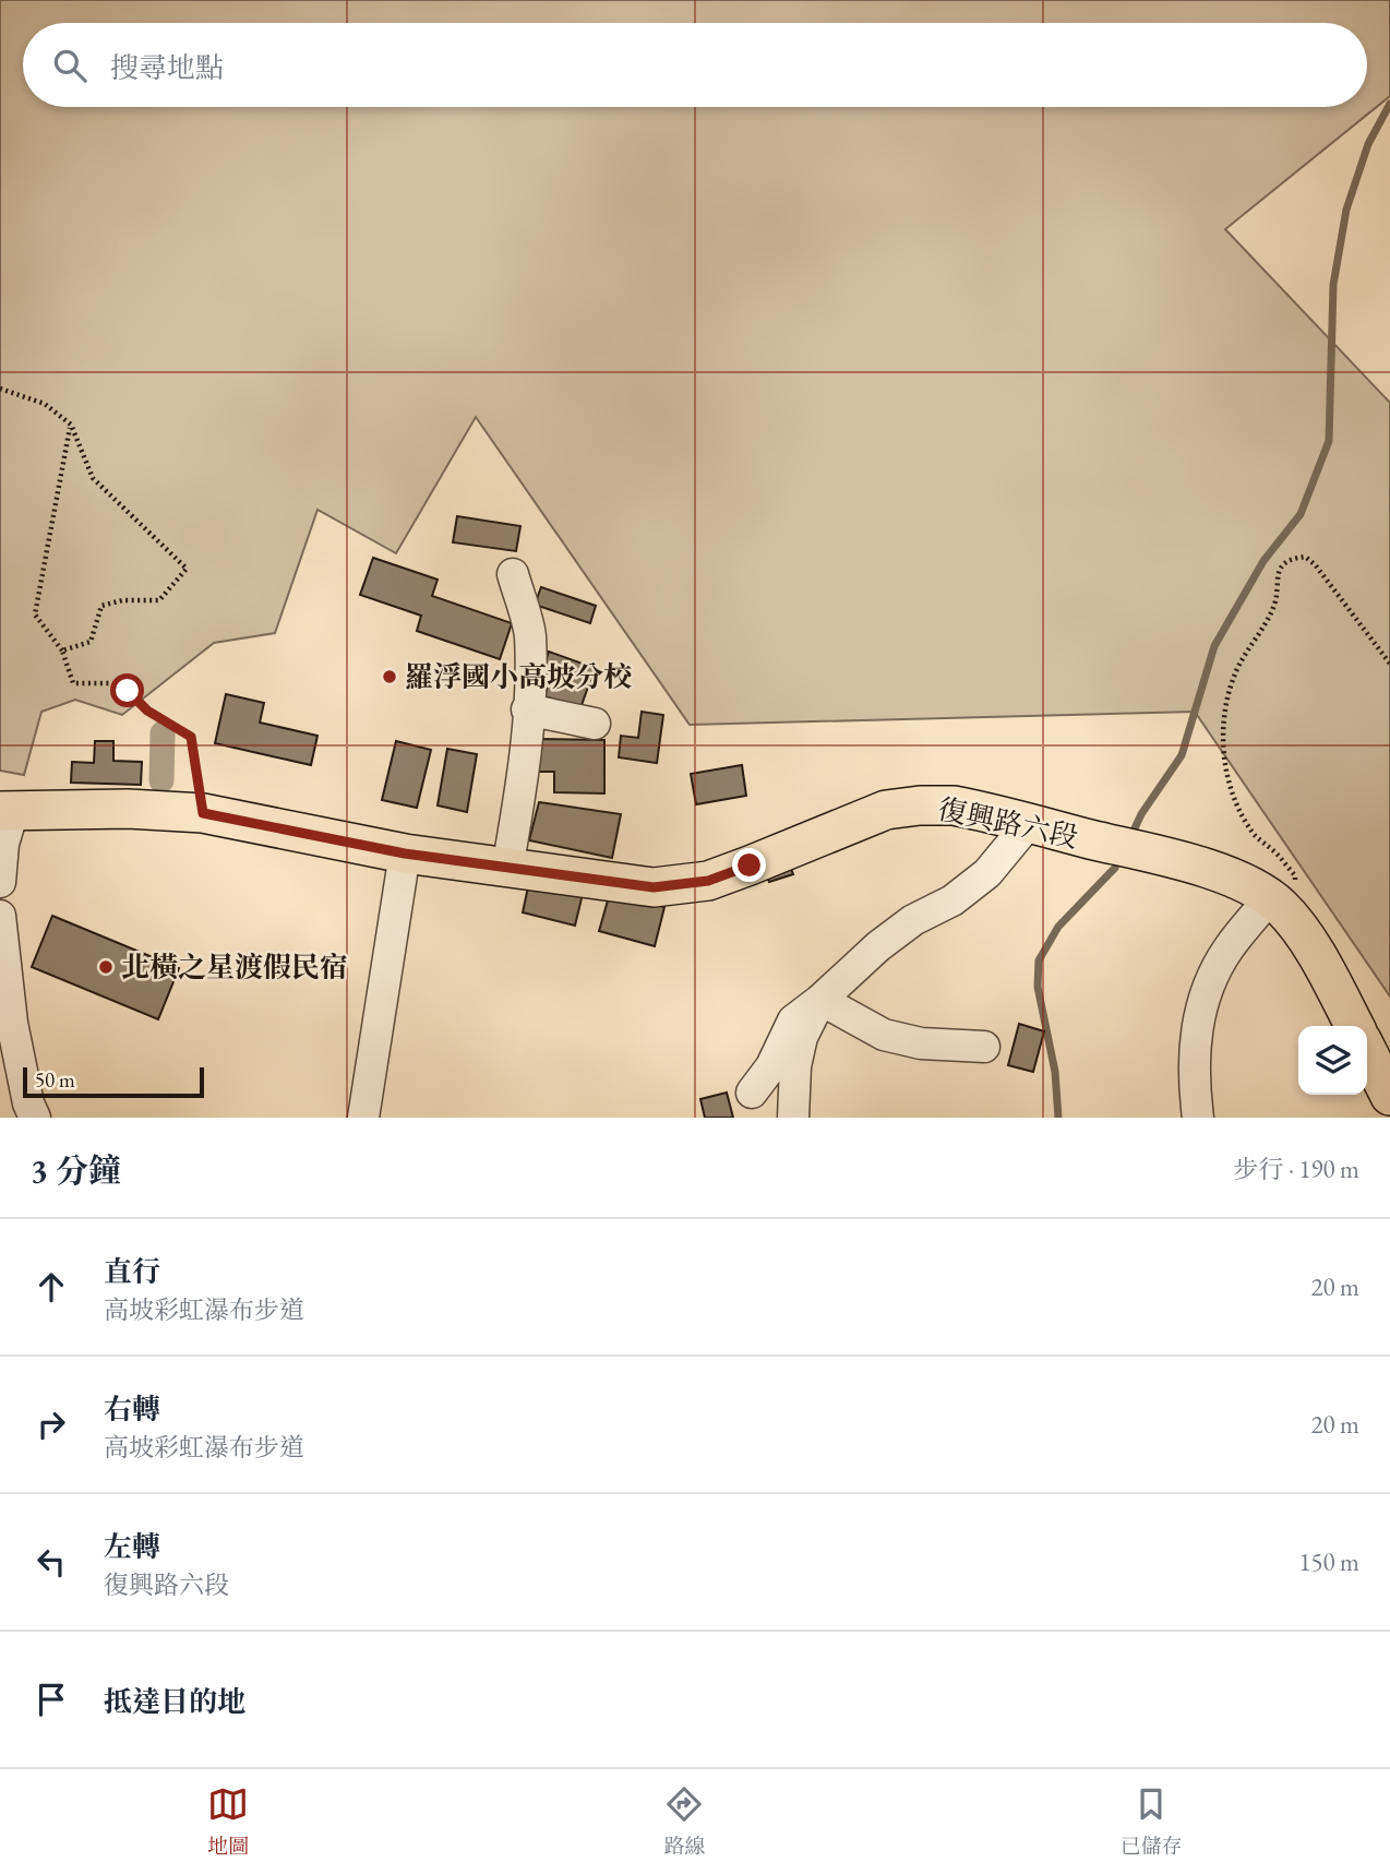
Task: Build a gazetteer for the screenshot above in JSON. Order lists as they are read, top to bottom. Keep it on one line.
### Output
{"streets":{"main road":["復興路六段"]},"places":["羅浮國小高坡分校","北橫之星渡假民宿"],"scale_bar":"50 m","page":{"search":"搜尋地點","scale":"50 m","heading":["3 分鐘","步行 · 190 m"],"list":[["直行","高坡彩虹瀑布步道","20 m"],["右轉","高坡彩虹瀑布步道","20 m"],["左轉","復興路六段","150 m"],"抵達目的地"],"nav":["地圖","路線","已儲存"]}}
